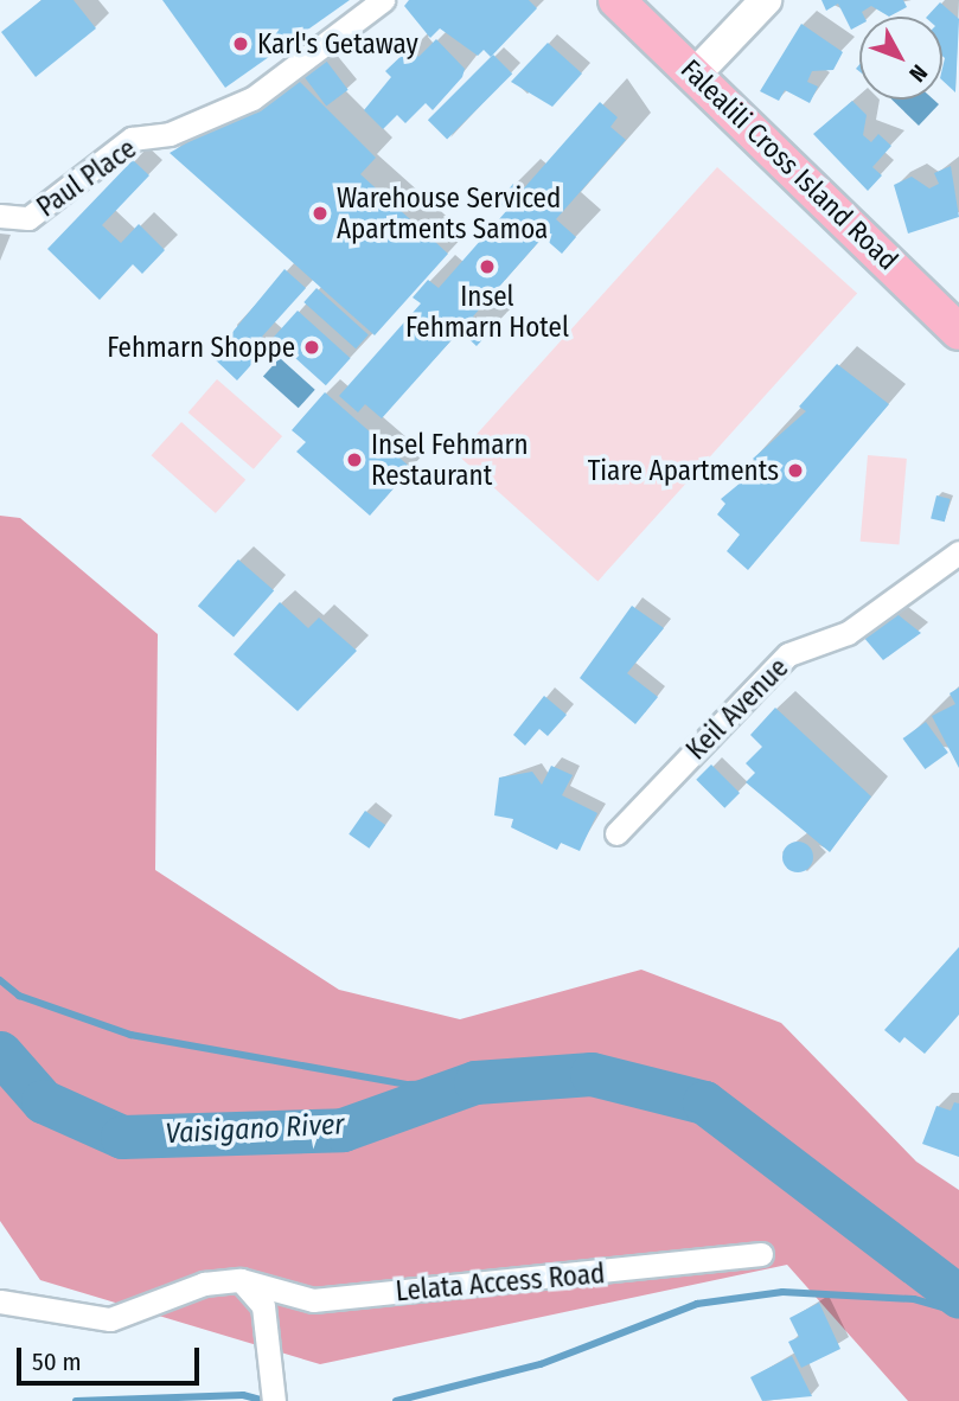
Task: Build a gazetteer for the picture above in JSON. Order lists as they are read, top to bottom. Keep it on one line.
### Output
{"streets":{"main road":["Falealili Cross Island Road"],"street":["Paul Place","Keil Avenue","Lelata Access Road"]},"water":["Vaisigano River"],"places":["Karl's Getaway","Warehouse Serviced Apartments Samoa","Insel Fehmarn Hotel","Fehmarn Shoppe","Insel Fehmarn Restaurant","Tiare Apartments"],"scale_bar":"50 m","north":"bottom right"}
